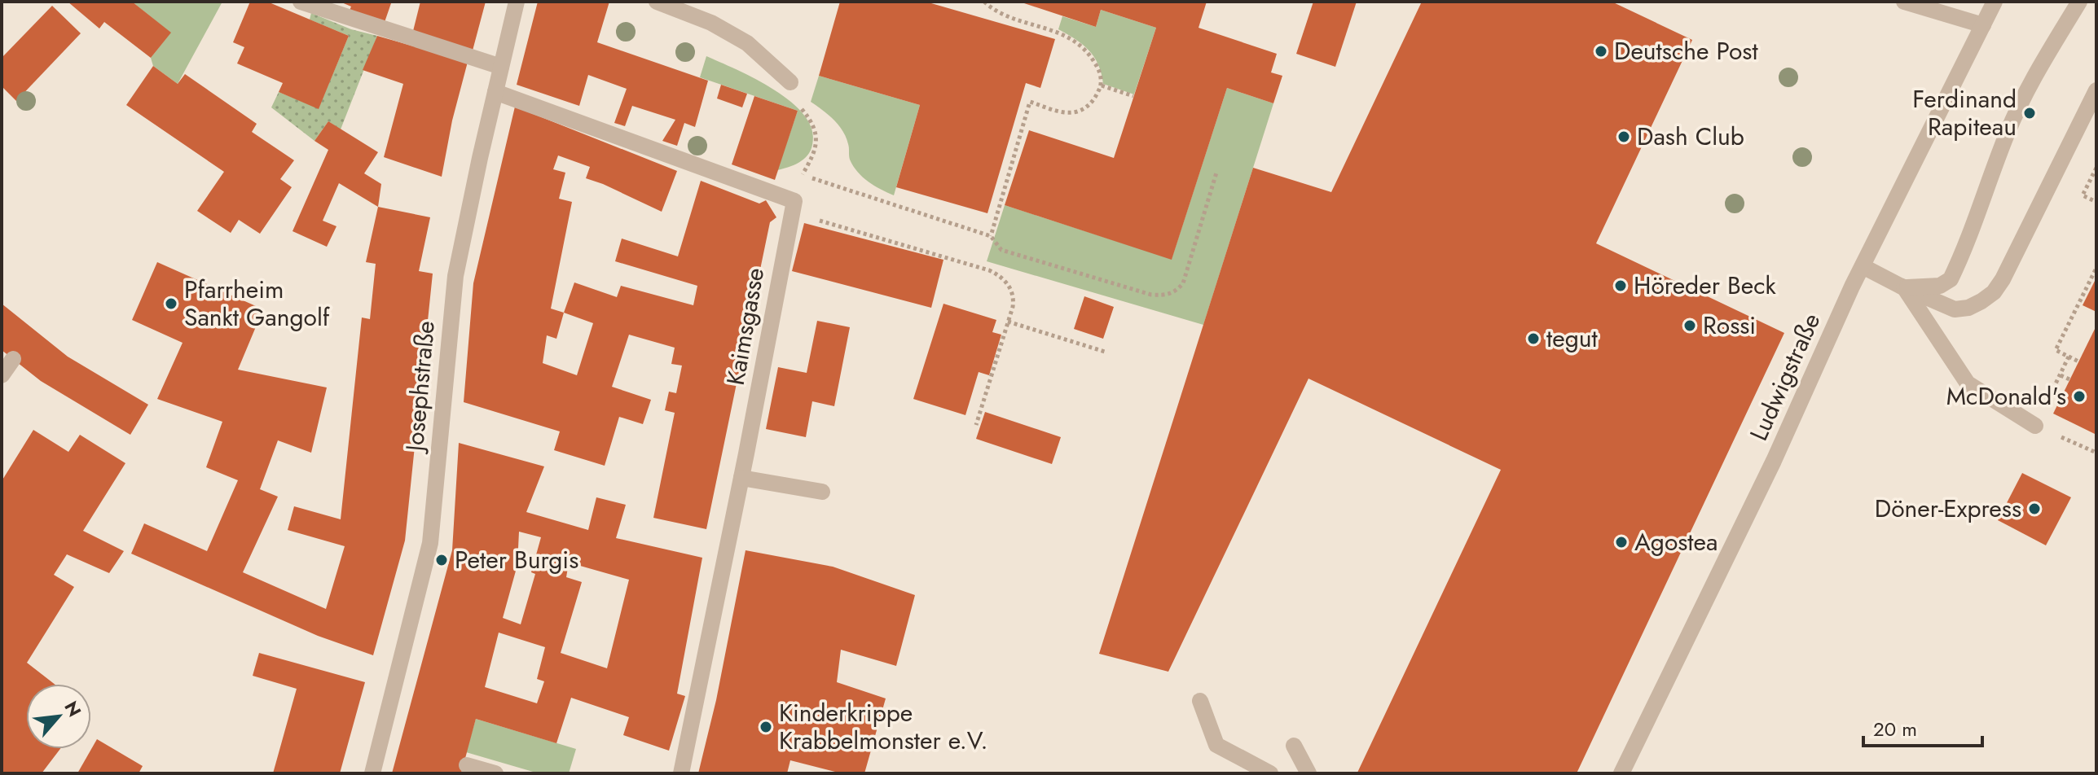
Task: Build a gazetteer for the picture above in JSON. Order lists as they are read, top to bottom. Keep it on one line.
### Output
{"streets":{"street":["Kaimsgasse","Ludwigstraße","Josephstraße"]},"places":["Deutsche Post","Ferdinand Rapiteau","Dash Club","Höreder Beck","Pfarrheim Sankt Gangolf","Rossi","tegut","McDonald's","Döner-Express","Agostea","Peter Burgis","Kinderkrippe Krabbelmonster e.V."],"scale_bar":"20 m","north":"top right"}
